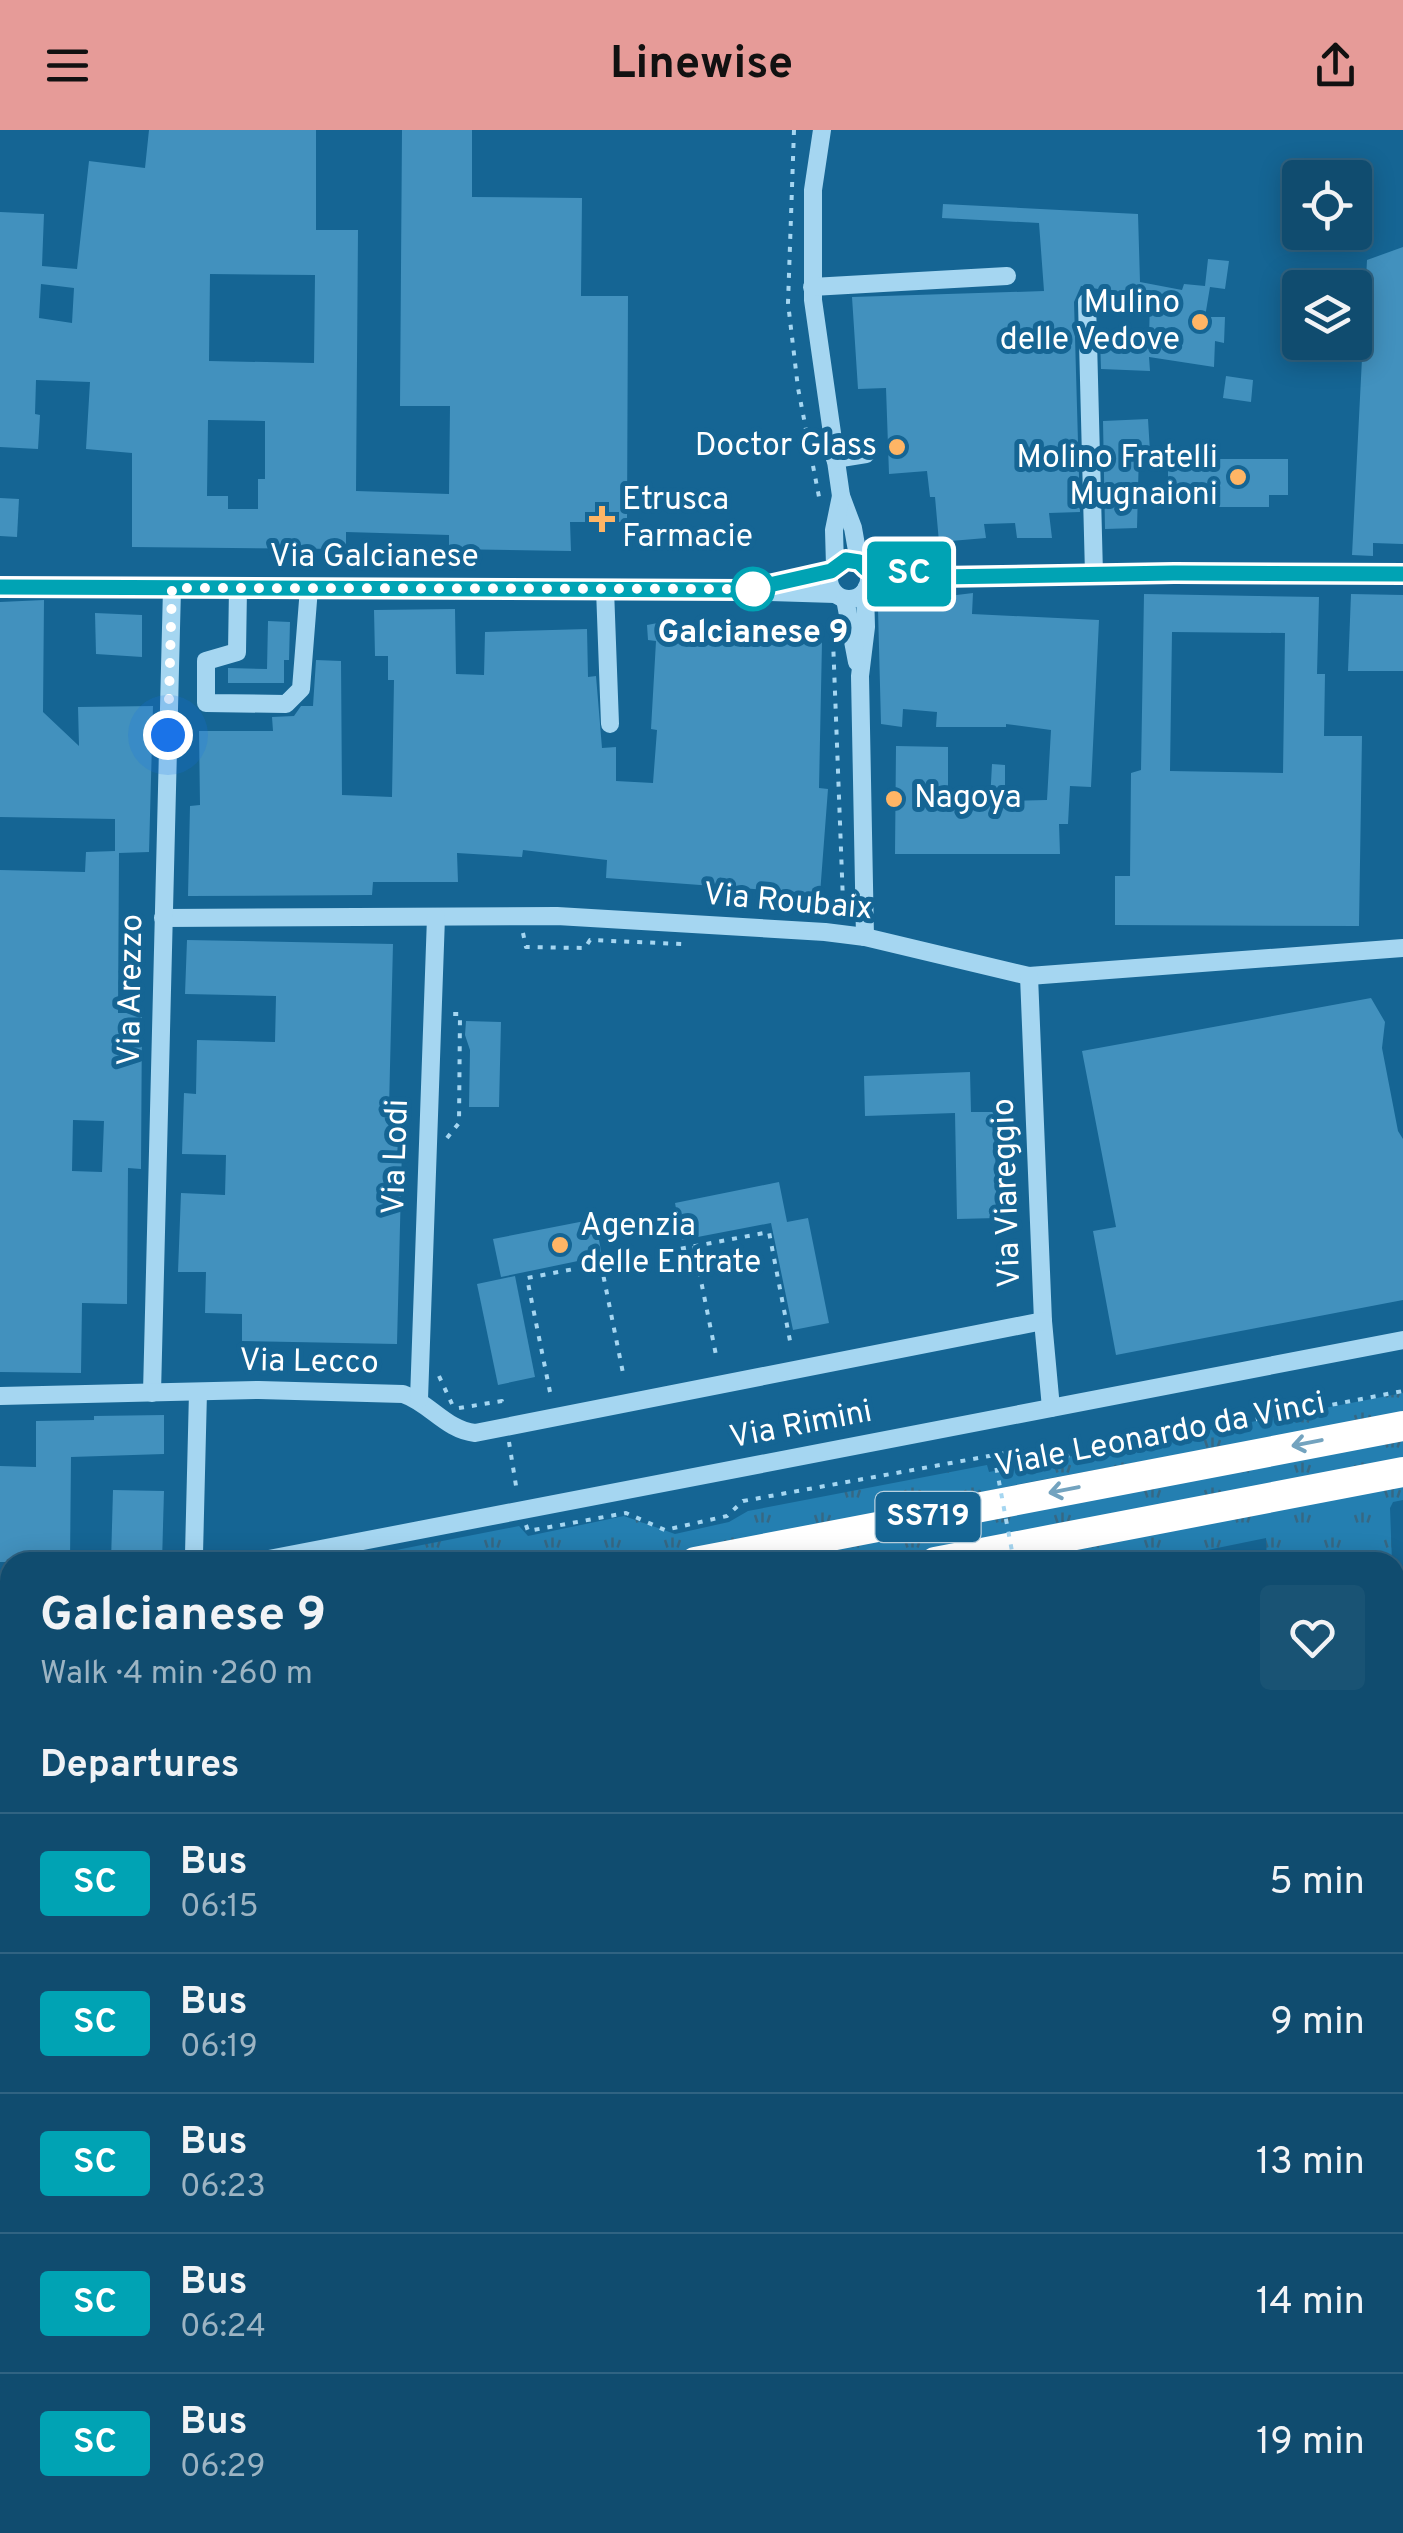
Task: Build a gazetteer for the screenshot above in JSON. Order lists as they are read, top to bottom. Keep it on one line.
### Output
{"streets":{"highway":["Viale Leonardo da Vinci","SS719"],"street":["Via Galcianese","Via Roubaix","Via Arezzo","Via Lodi","Via Viareggio","Via Lecco","Via Rimini"]},"crossings":[["Via Galcianese","Via Arezzo"],["Via Roubaix","Via Arezzo"],["Via Roubaix","Via Lodi"],["Via Roubaix","Via Viareggio"],["Via Arezzo","Via Lecco"],["Via Lodi","Via Lecco"],["Via Viareggio","Via Rimini"]],"places":{"other":["Mulino delle Vedove","Doctor Glass","Molino Fratelli Mugnaioni","Galcianese 9","Nagoya","Agenzia delle Entrate"],"health":["Etrusca Farmacie"]},"lines":["bus line SC"],"page":{"header":"Linewise","on_map":"SC","heading":[["Galcianese 9","Walk · 4 min · 260 m"],"Departures"],"list":[{"mark":"SC","name":"Bus","note":"06:15","value":"5 min"},{"mark":"SC","name":"Bus","note":"06:19","value":"9 min"},{"mark":"SC","name":"Bus","note":"06:23","value":"13 min"},{"mark":"SC","name":"Bus","note":"06:24","value":"14 min"},{"mark":"SC","name":"Bus","note":"06:29","value":"19 min"}]}}
